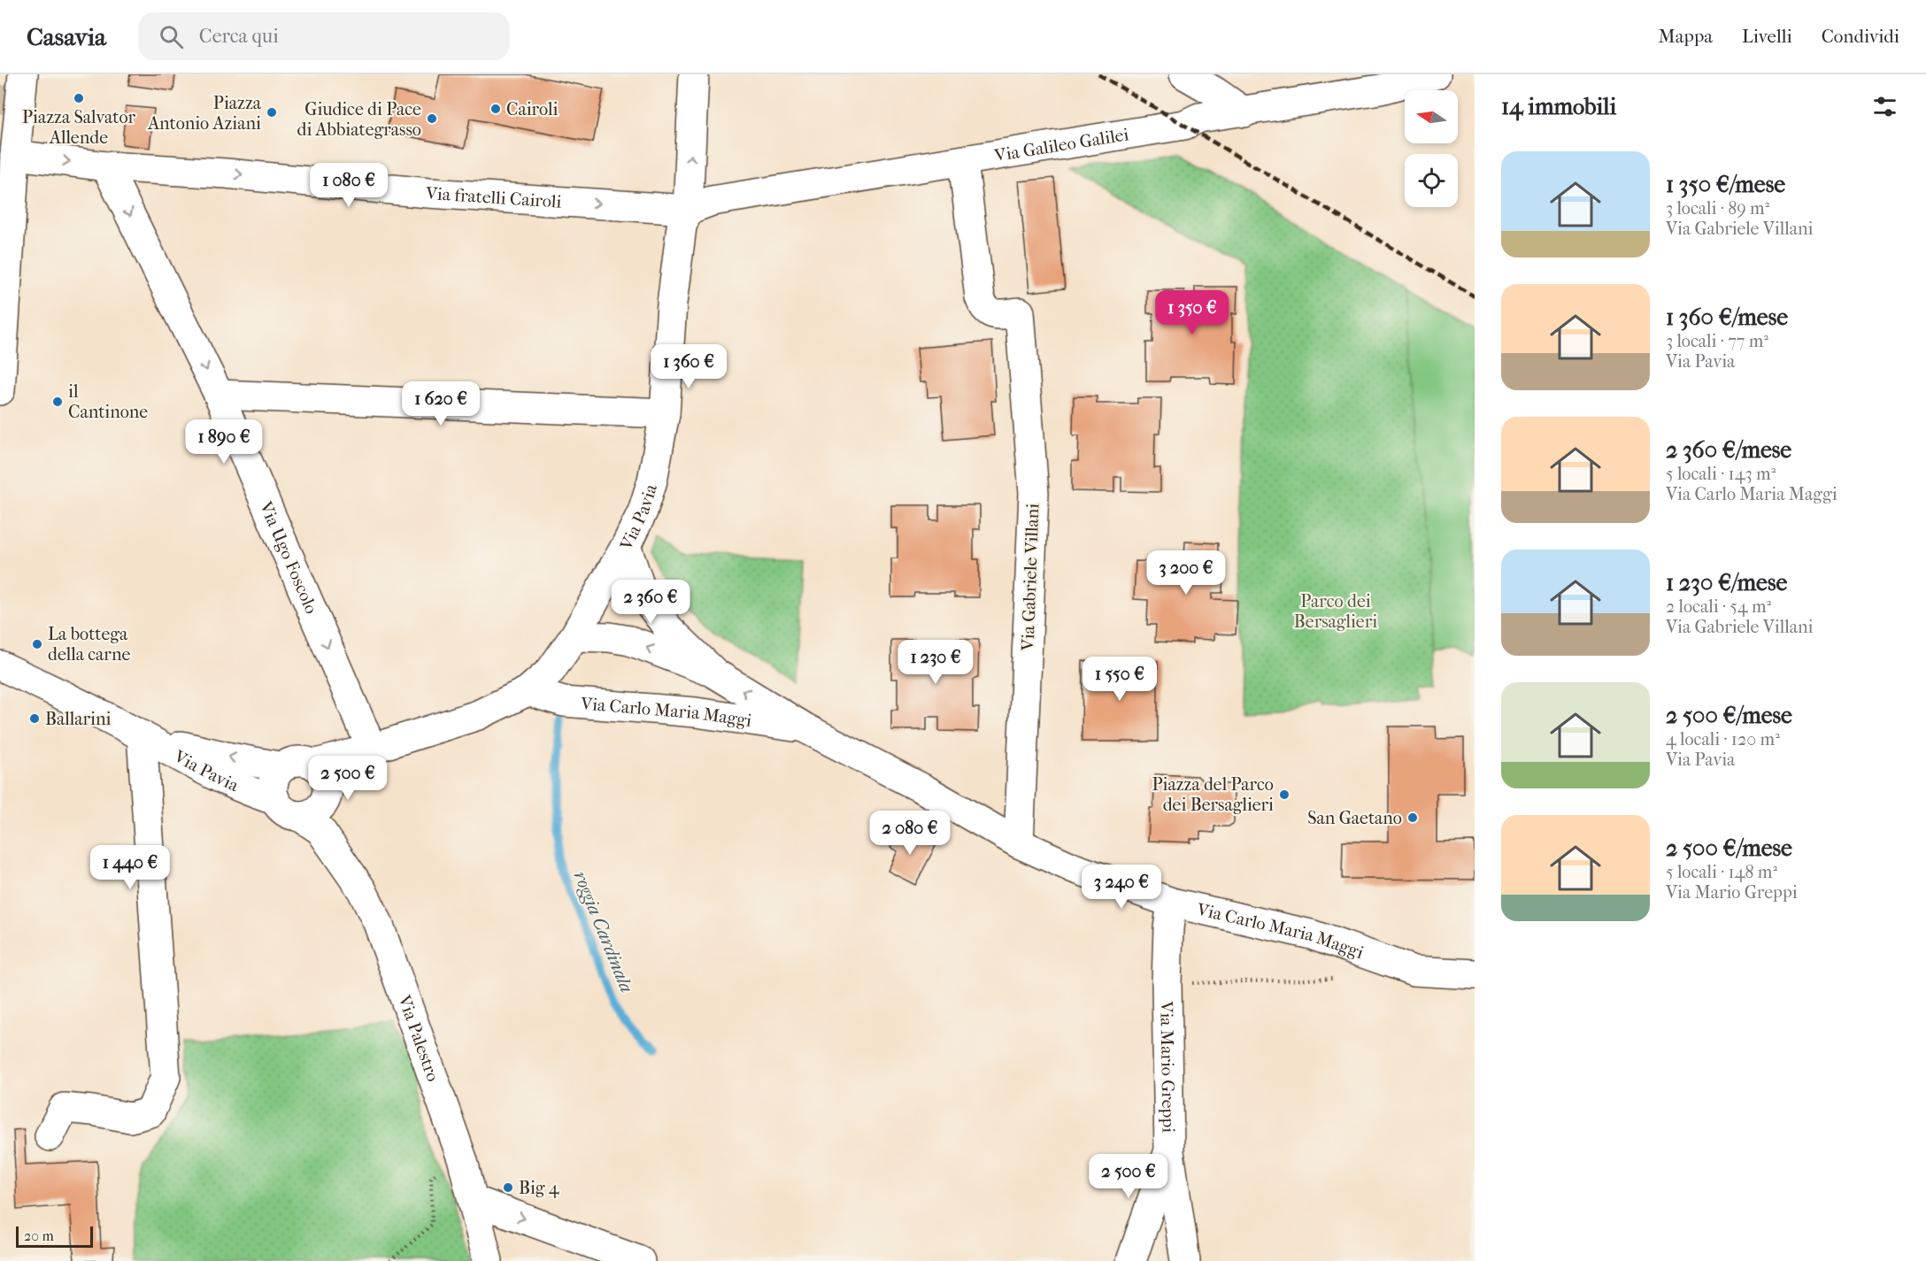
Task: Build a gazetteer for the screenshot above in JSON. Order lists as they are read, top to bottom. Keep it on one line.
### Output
{"streets":{"street":["Via Galileo Galilei","Via fratelli Cairoli","Via Pavia","Via Ugo Foscolo","Via Gabriele Villani","Via Carlo Maria Maggi","Via Palestro","Via Mario Greppi"]},"crossings":[["Via Galileo Galilei","Via fratelli Cairoli"],["Via Galileo Galilei","Via Pavia"],["Via Galileo Galilei","Via Gabriele Villani"],["Via fratelli Cairoli","Via Pavia"],["Via fratelli Cairoli","Via Ugo Foscolo"],["Via Pavia","Via Ugo Foscolo"],["Via Pavia","Via Carlo Maria Maggi"],["Via Pavia","Via Palestro"],["Via Gabriele Villani","Via Carlo Maria Maggi"],["Via Carlo Maria Maggi","Via Mario Greppi"]],"one_way":["Via Ugo Foscolo"],"water":["roggia Cardinala"],"parks":["Parco dei Bersaglieri"],"places":["Piazza Salvator Allende","Cairoli","Piazza Antonio Aziani","Giudice di Pace di Abbiategrasso","il Cantinone","La bottega della carne","Ballarini","Piazza del Parco dei Bersaglieri","San Gaetano","Big 4"],"scale_bar":"20 m","north":"left","page":{"header":"Casavia","search":"Cerca qui","nav":["Mappa","Livelli","Condividi"],"heading":"14 immobili","list":[{"name":"1 350 €/mese","note":"3 locali · 89 m² · Via Gabriele Villani"},{"name":"1 360 €/mese","note":"3 locali · 77 m² · Via Pavia"},{"name":"2 360 €/mese","note":"5 locali · 143 m² · Via Carlo Maria Maggi"},{"name":"1 230 €/mese","note":"2 locali · 54 m² · Via Gabriele Villani"},{"name":"2 500 €/mese","note":"4 locali · 120 m² · Via Pavia"},{"name":"2 500 €/mese","note":"5 locali · 148 m² · Via Mario Greppi"}],"price":["1 080 €","1 350 €","1 360 €","1 620 €","1 890 €","3 200 €","2 360 €","1 230 €","1 550 €","2 500 €","2 080 €","1 440 €","3 240 €","2 500 €"],"scale":"20 m"}}
